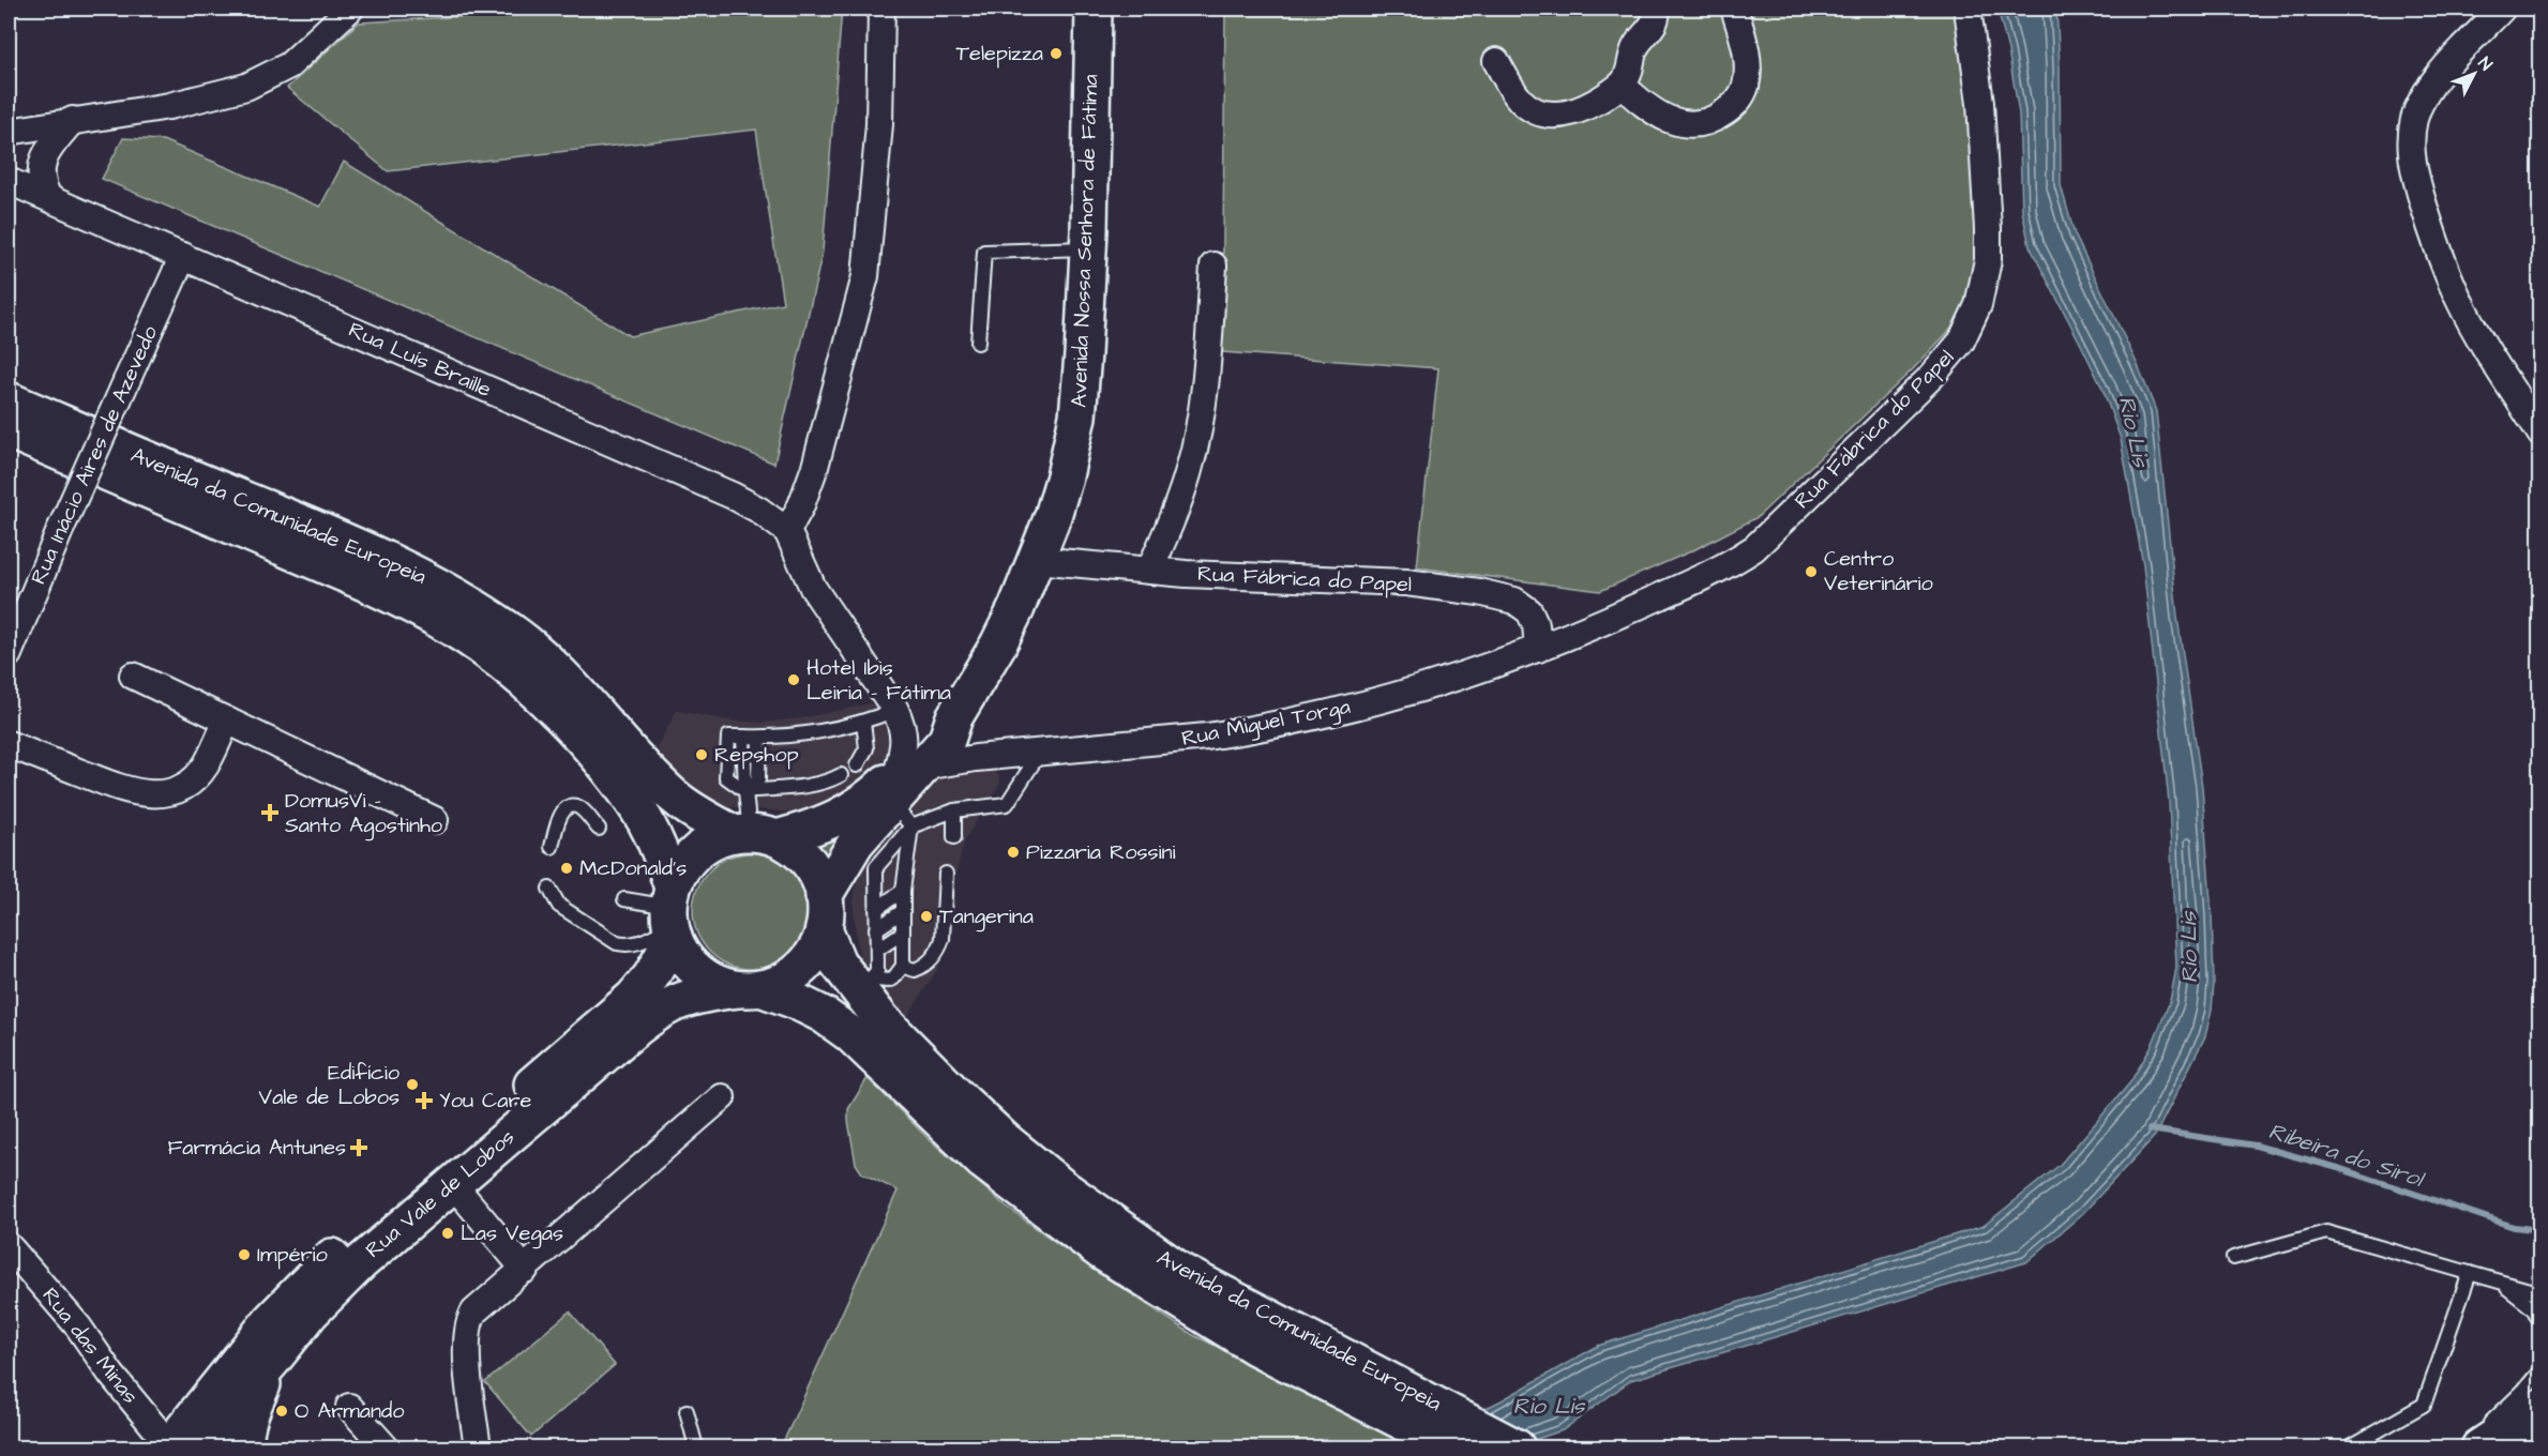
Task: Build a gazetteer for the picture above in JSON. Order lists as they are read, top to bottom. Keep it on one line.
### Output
{"streets":{"main road":["Avenida Nossa Senhora de Fátima","Avenida da Comunidade Europeia","Rua Vale de Lobos"],"street":["Rua Luís Braille","Rua Fábrica do Papel","Rua Inácio Aires de Azevedo","Rua Miguel Torga","Rua das Minas"]},"crossings":[["Avenida Nossa Senhora de Fátima","Rua Fábrica do Papel"],["Avenida Nossa Senhora de Fátima","Avenida da Comunidade Europeia"],["Avenida Nossa Senhora de Fátima","Rua Miguel Torga"],["Avenida Nossa Senhora de Fátima","Rua Vale de Lobos"],["Rua Luís Braille","Rua Inácio Aires de Azevedo"],["Rua Fábrica do Papel","Rua Miguel Torga"],["Avenida da Comunidade Europeia","Rua Vale de Lobos"],["Rua Vale de Lobos","Rua das Minas"]],"water":["Rio Lis","Ribeira do Sirol"],"places":{"other":["Telepizza","Centro Veterinário","Hotel Ibis Leiria - Fátima","Repshop","Pizzaria Rossini","McDonald's","Tangerina","Edifício Vale de Lobos","Las Vegas","Império","O Armando"],"health":["DomusVi - Santo Agostinho","You Care","Farmácia Antunes"]},"north":"top right"}
